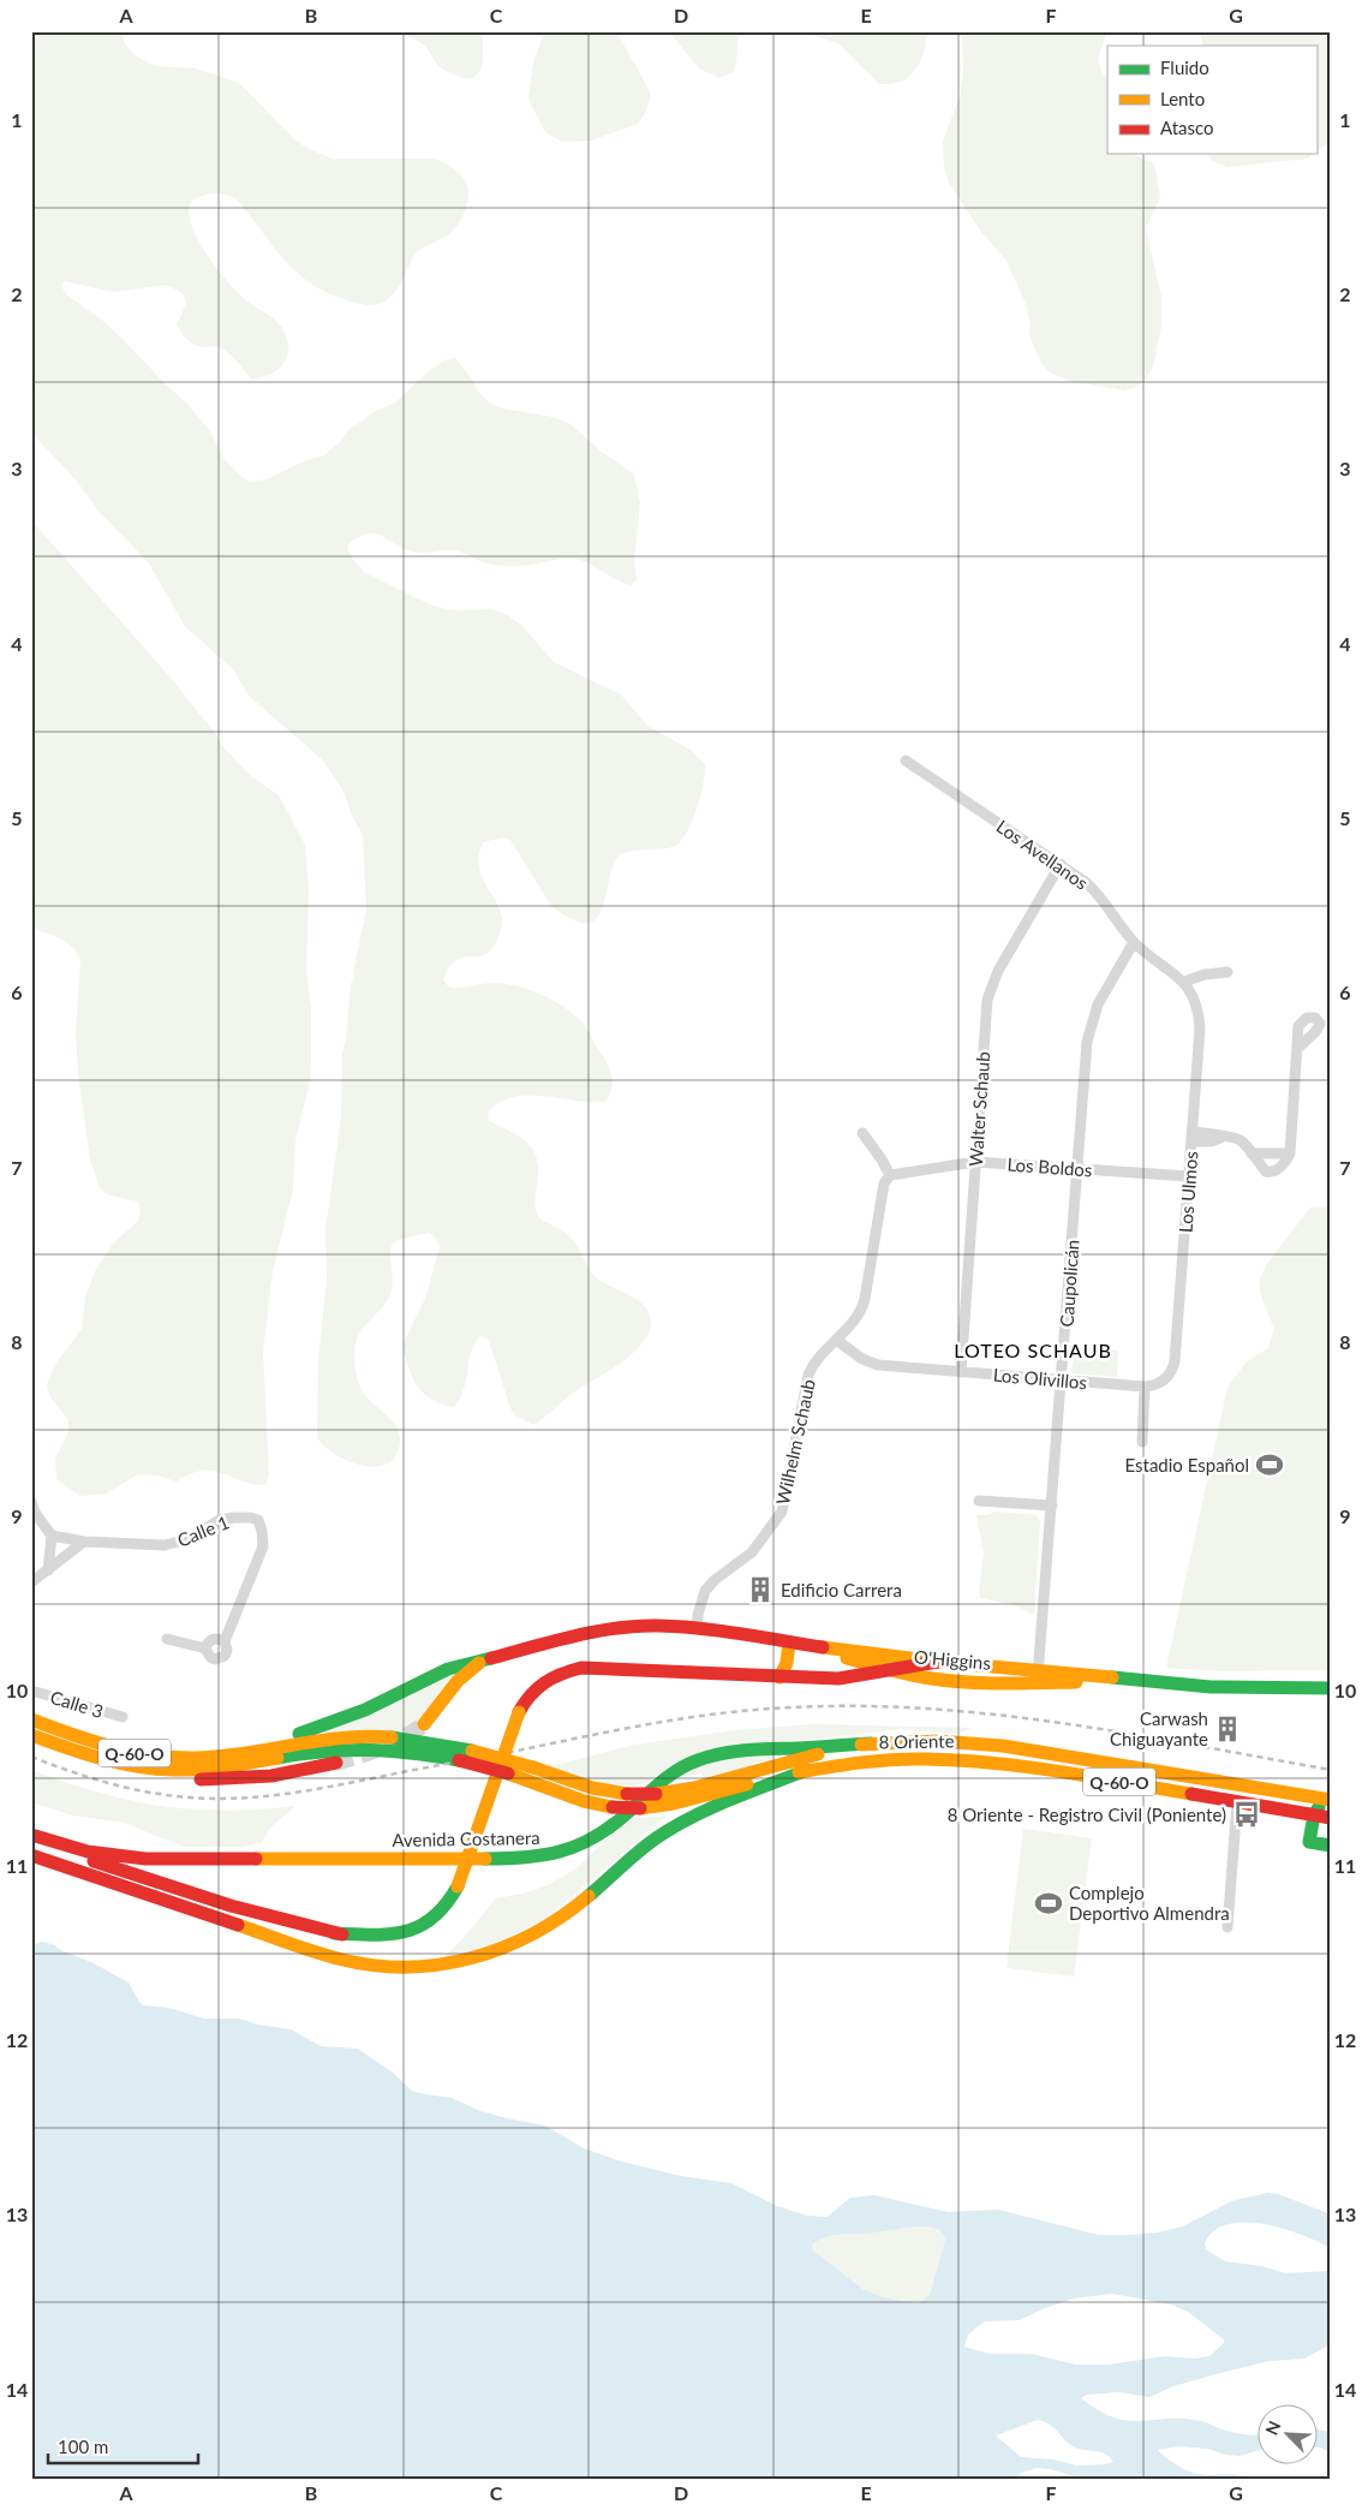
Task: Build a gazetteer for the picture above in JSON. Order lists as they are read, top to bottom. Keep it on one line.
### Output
{"streets":{"main road":["O'Higgins","8 Oriente","Q-60-O","Avenida Costanera"],"street":["Los Avellanos","Walter Schaub","Los Boldos","Los Ulmos","Caupolicán","Los Olivillos","Wilhelm Schaub","Calle 1","Calle 3"]},"crossings":[["Los Avellanos","Walter Schaub"],["Los Avellanos","Los Ulmos"],["Los Avellanos","Caupolicán"],["Walter Schaub","Los Boldos"],["Walter Schaub","Los Olivillos"],["Los Boldos","Los Ulmos"],["Los Boldos","Caupolicán"],["Los Boldos","Wilhelm Schaub"],["Los Ulmos","Los Olivillos"],["Caupolicán","Los Olivillos"],["Caupolicán","O'Higgins"],["Los Olivillos","Wilhelm Schaub"],["Wilhelm Schaub","O'Higgins"],["8 Oriente","Q-60-O"],["8 Oriente","Avenida Costanera"]],"districts":["LOTEO SCHAUB"],"places":{"sports":["Estadio Español","Complejo Deportivo Almendra"],"building":["Edificio Carrera","Carwash Chiguayante"],"bus stop":["8 Oriente - Registro Civil (Poniente)"]},"legend":["Fluido","Lento","Atasco"],"scale_bar":"100 m","north":"top left","grid":{"columns":["A","B","C","D","E","F","G"],"rows":["1","2","3","4","5","6","7","8","9","10","11","12","13","14"]}}
